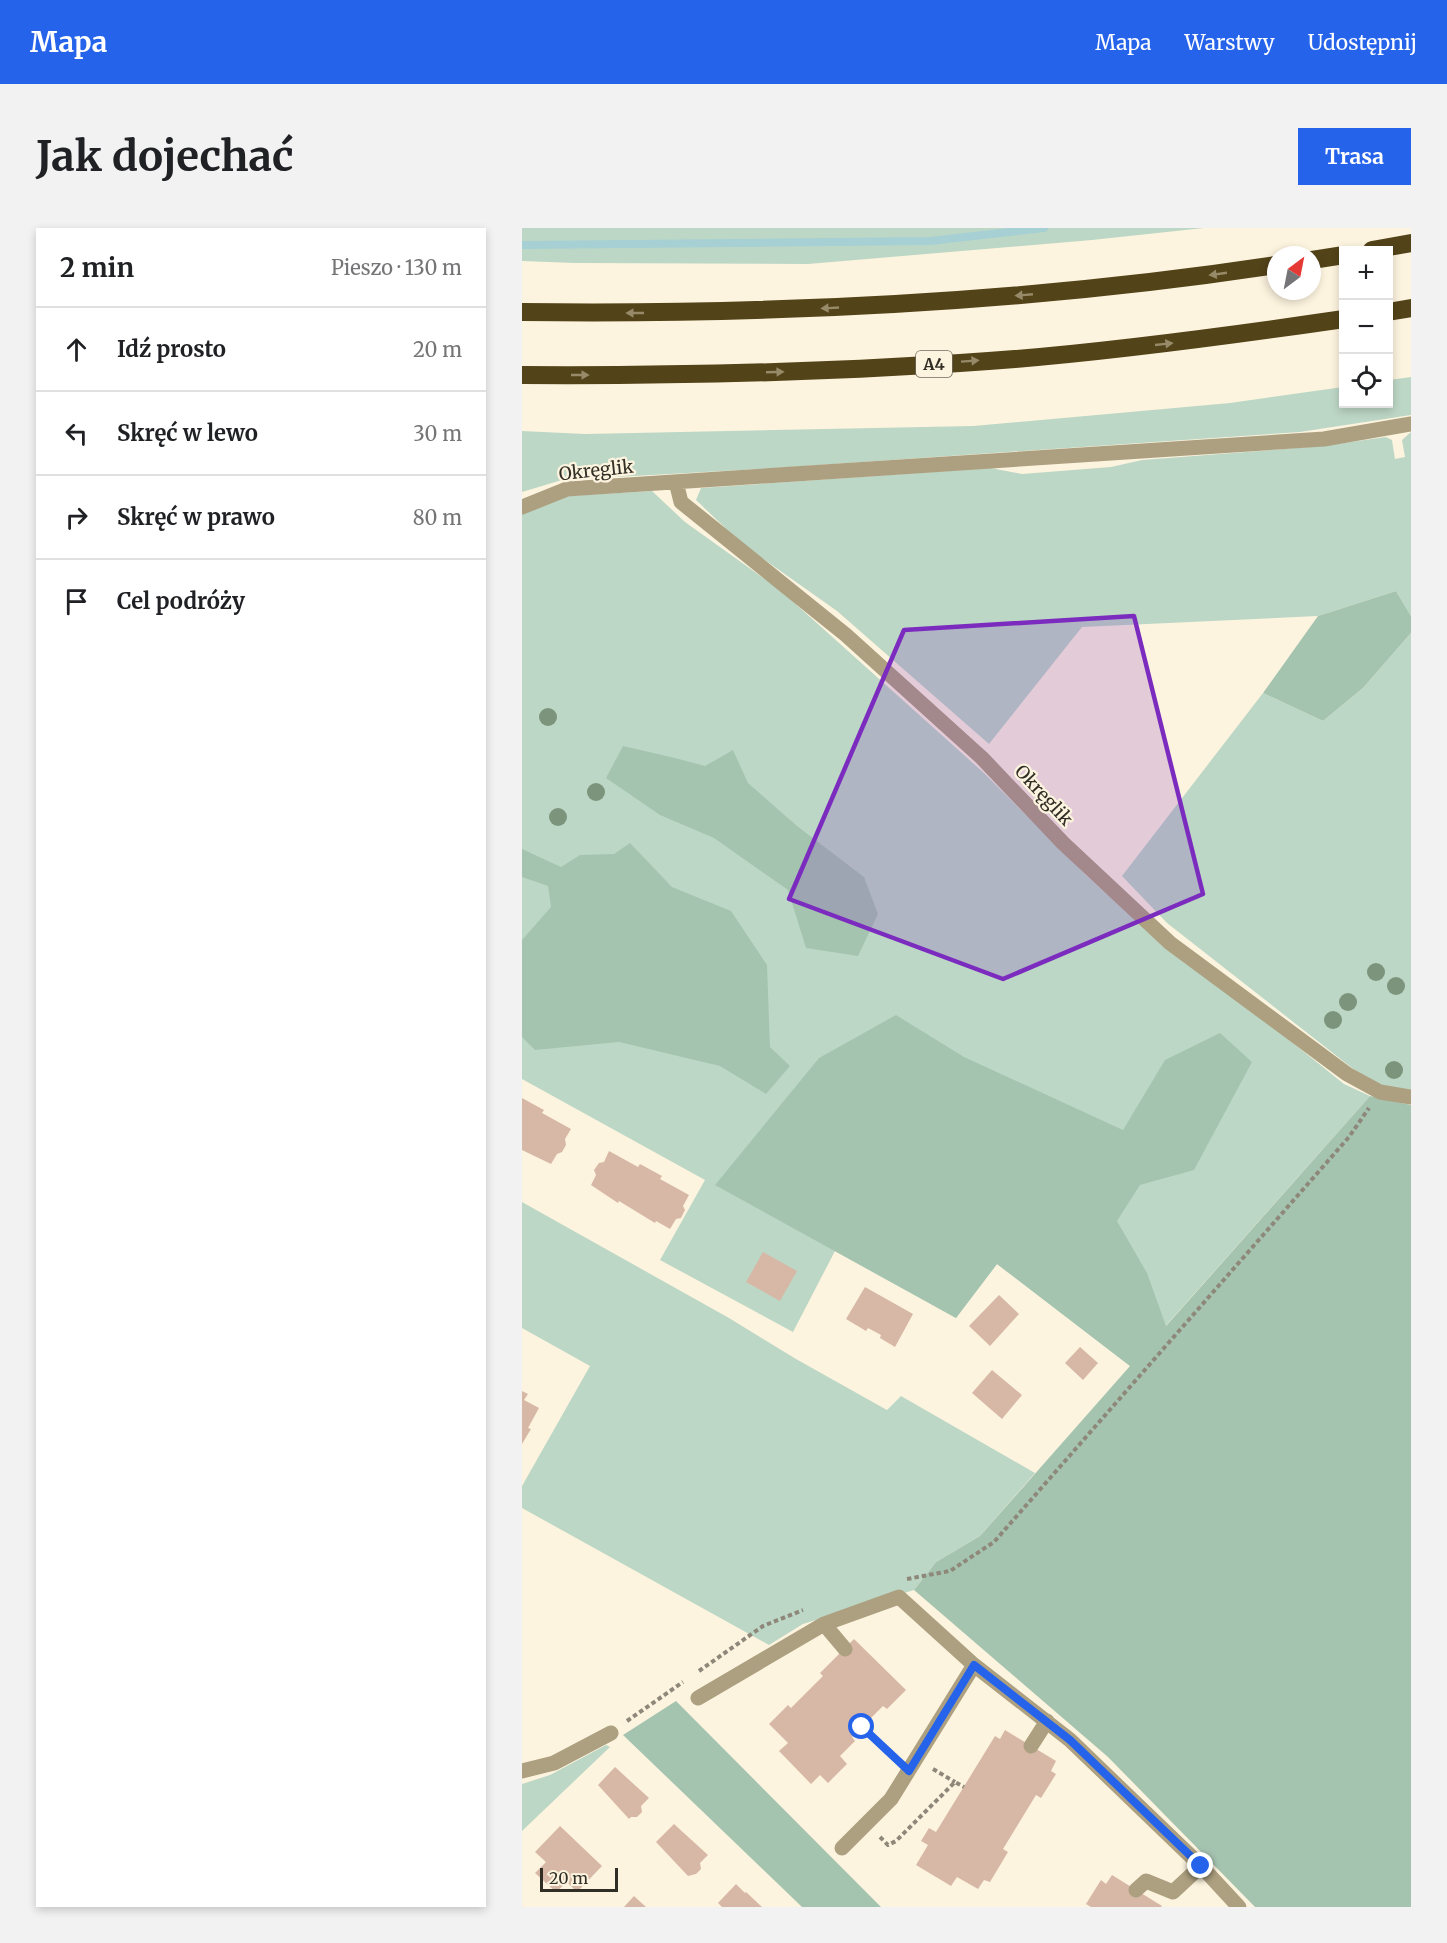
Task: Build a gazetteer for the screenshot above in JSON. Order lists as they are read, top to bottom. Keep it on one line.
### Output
{"streets":{"highway":["A4"],"street":["Okręglik"]},"scale_bar":"20 m","north":"top right","page":{"header":"Mapa","nav":["Mapa","Warstwy","Udostępnij"],"buttons":"Trasa","title":"Jak dojechać","heading":["2 min","Pieszo · 130 m"],"map_buttons":["+","−"],"list":[["Idź prosto","20 m"],["Skręć w lewo","30 m"],["Skręć w prawo","80 m"],"Cel podróży"],"scale":"20 m"}}
